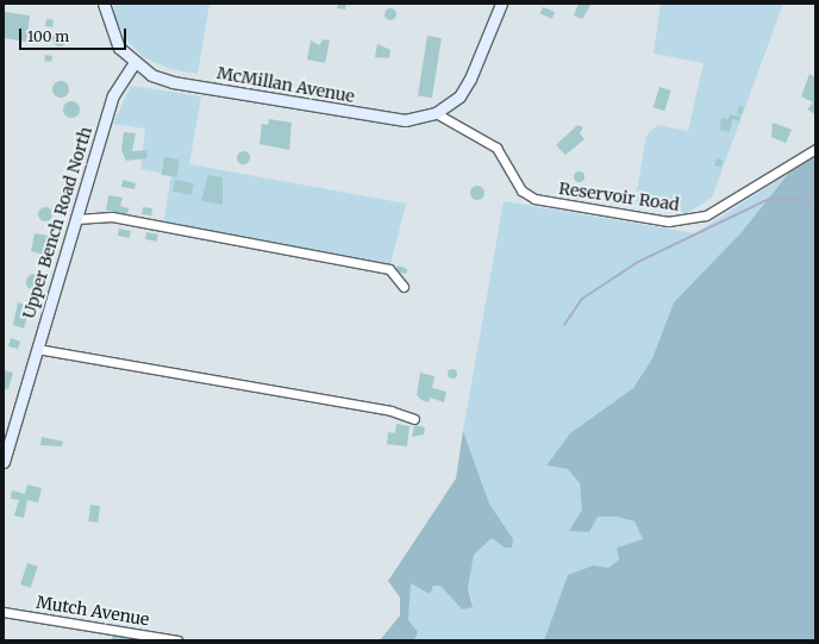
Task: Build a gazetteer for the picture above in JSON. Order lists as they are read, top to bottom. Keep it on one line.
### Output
{"streets":{"main road":["McMillan Avenue","Upper Bench Road North"],"street":["Reservoir Road","Mutch Avenue"]},"crossings":[["McMillan Avenue","Reservoir Road"],["McMillan Avenue","Upper Bench Road North"]],"scale_bar":"100 m"}
